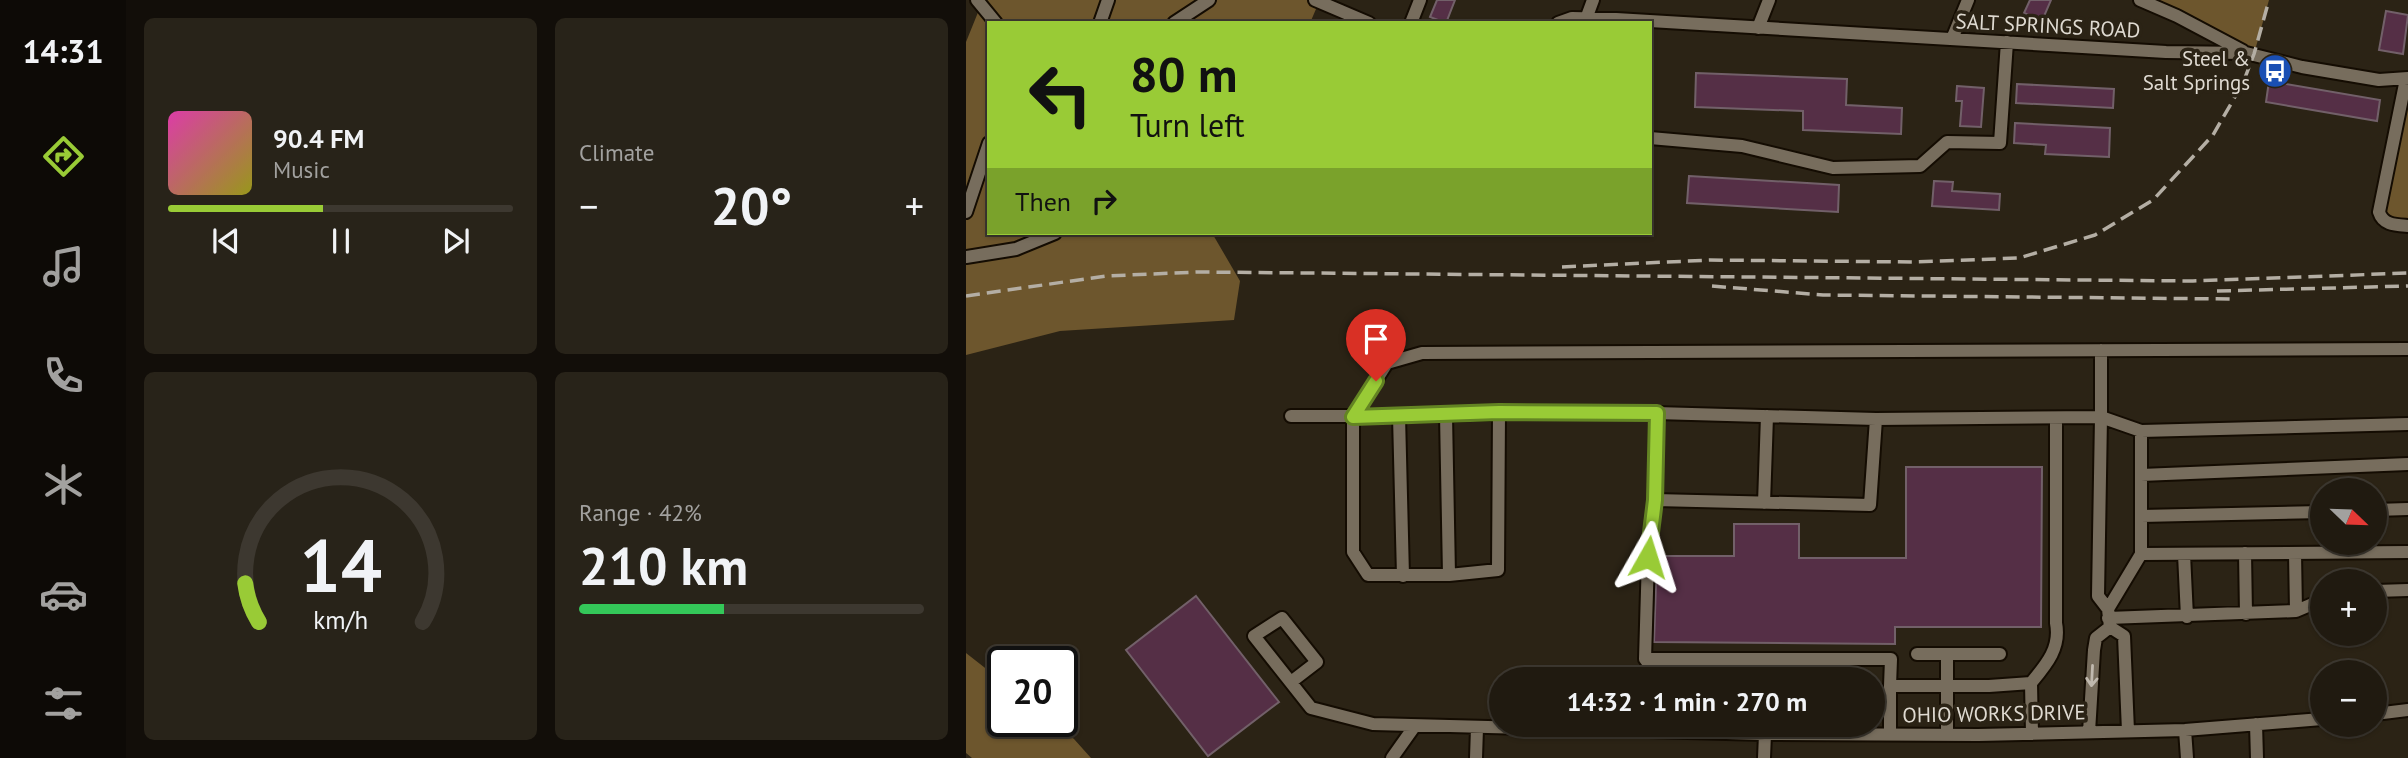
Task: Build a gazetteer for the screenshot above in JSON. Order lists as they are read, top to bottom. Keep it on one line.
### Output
{"streets":{"street":["SALT SPRINGS ROAD","OHIO WORKS DRIVE"]},"places":{"bus stop":["Steel & Salt Springs"]},"north":"bottom right","page":{"tabs":"14:31","tile":["Climate",["Range · 42%","210 km"]],"turn":["80 m","Turn left"],"song":["90.4 FM","Music"],"then":"Then","heat":["−","20°","+"],"map_buttons":["+","−"],"limit":"20","trip":"14:32 · 1 min · 270 m","gauge":["14","km/h"]}}
